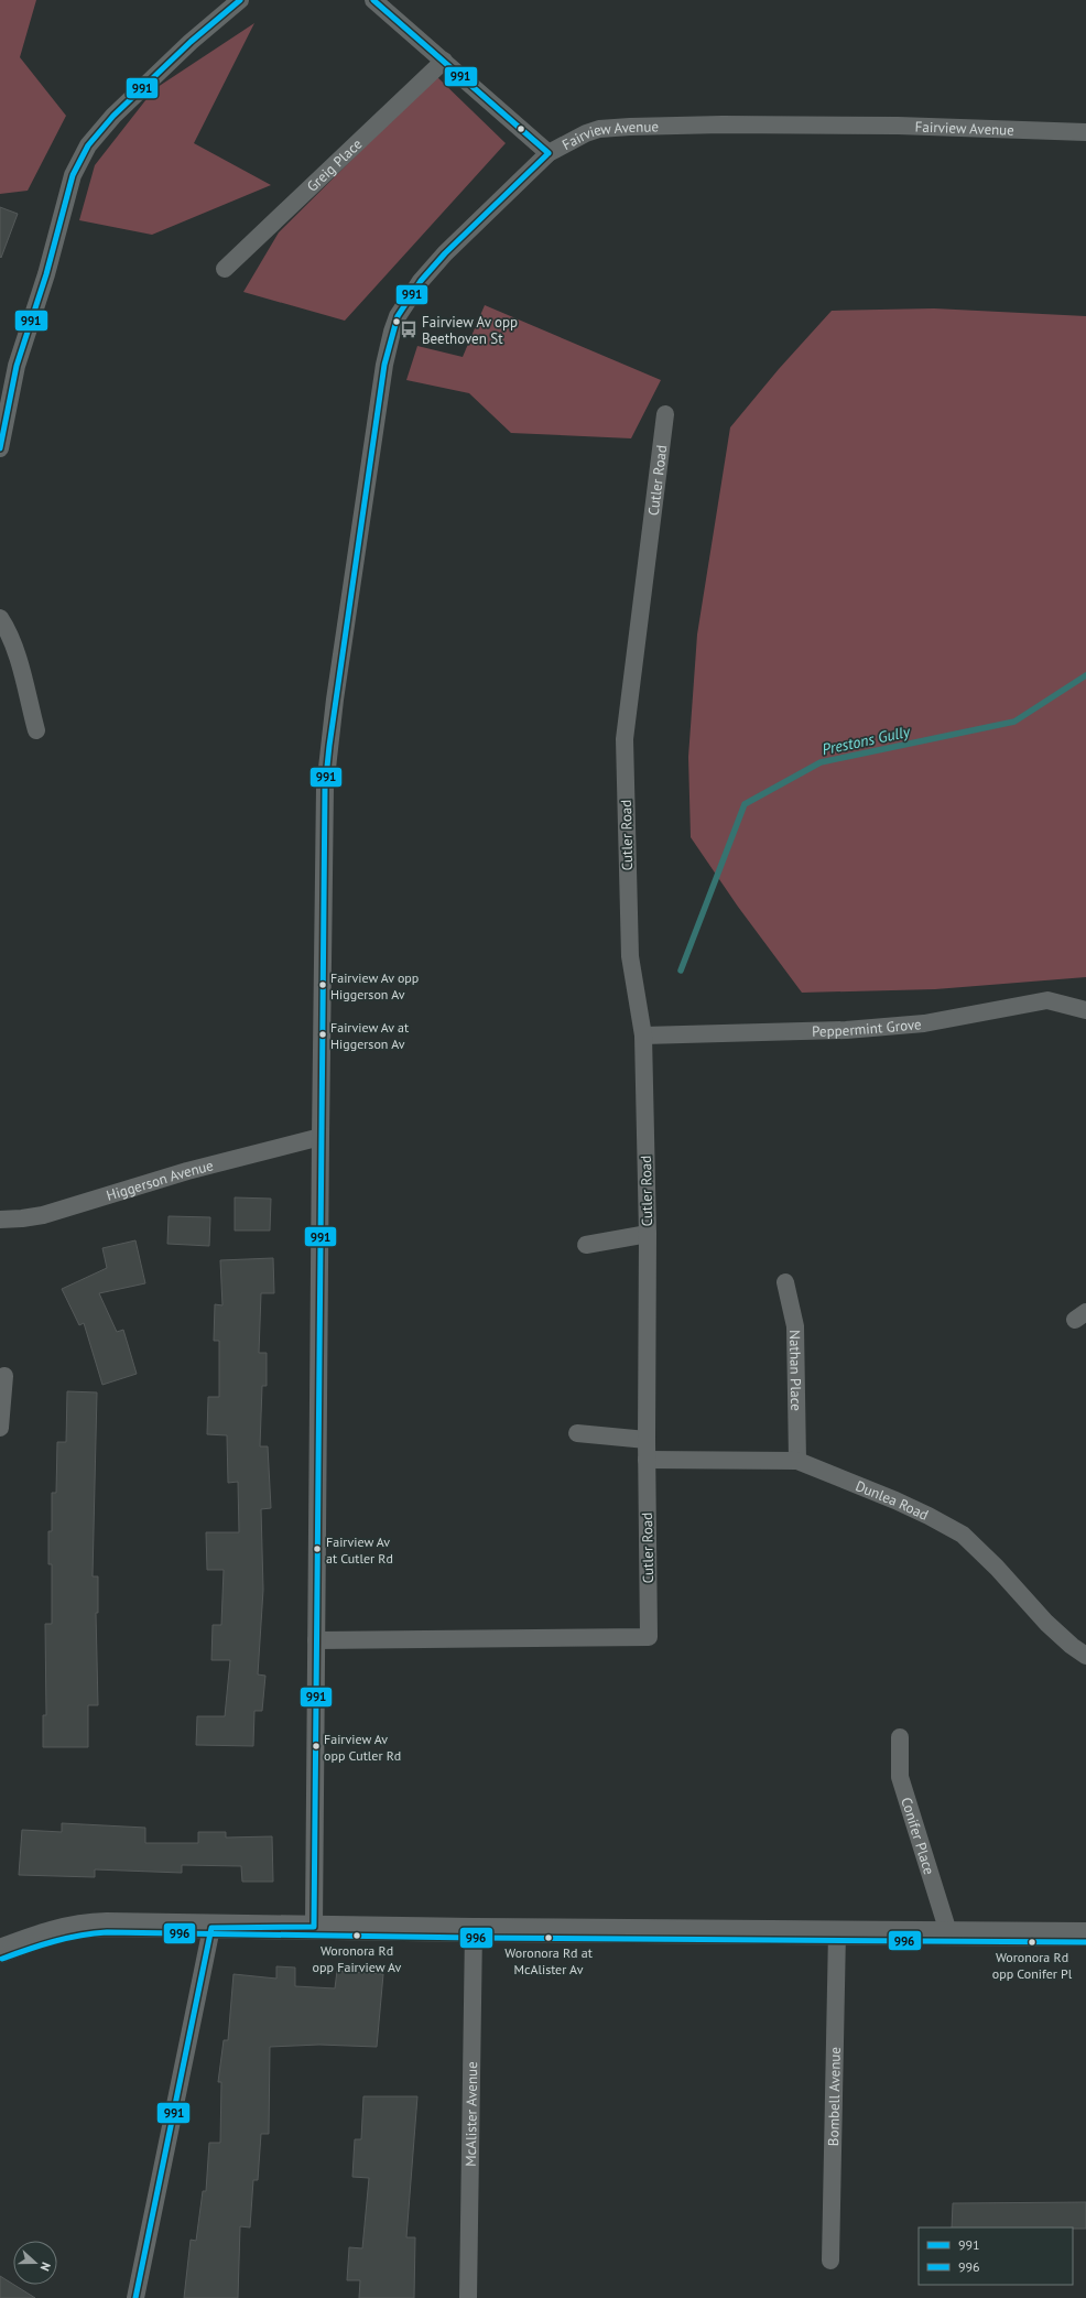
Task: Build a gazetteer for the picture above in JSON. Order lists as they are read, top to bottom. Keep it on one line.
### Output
{"streets":{"street":["Fairview Avenue","Greig Place","Cutler Road","Peppermint Grove","Higgerson Avenue","Nathan Place","Dunlea Road","Conifer Place","Bombell Avenue","McAlister Avenue"]},"crossings":[["Fairview Avenue","Cutler Road"],["Fairview Avenue","Higgerson Avenue"],["Cutler Road","Peppermint Grove"],["Cutler Road","Dunlea Road"],["Nathan Place","Dunlea Road"]],"water":["Prestons Gully"],"places":{"bus stop":["Fairview Av opp Beethoven St"],"other":["Fairview Av opp Higgerson Av","Fairview Av at Higgerson Av","Fairview Av at Cutler Rd","Fairview Av opp Cutler Rd","Woronora Rd opp Fairview Av","Woronora Rd at McAlister Av","Woronora Rd opp Conifer Pl"]},"lines":["transit line 991","transit line 996"],"legend":["991","996"],"north":"right"}
